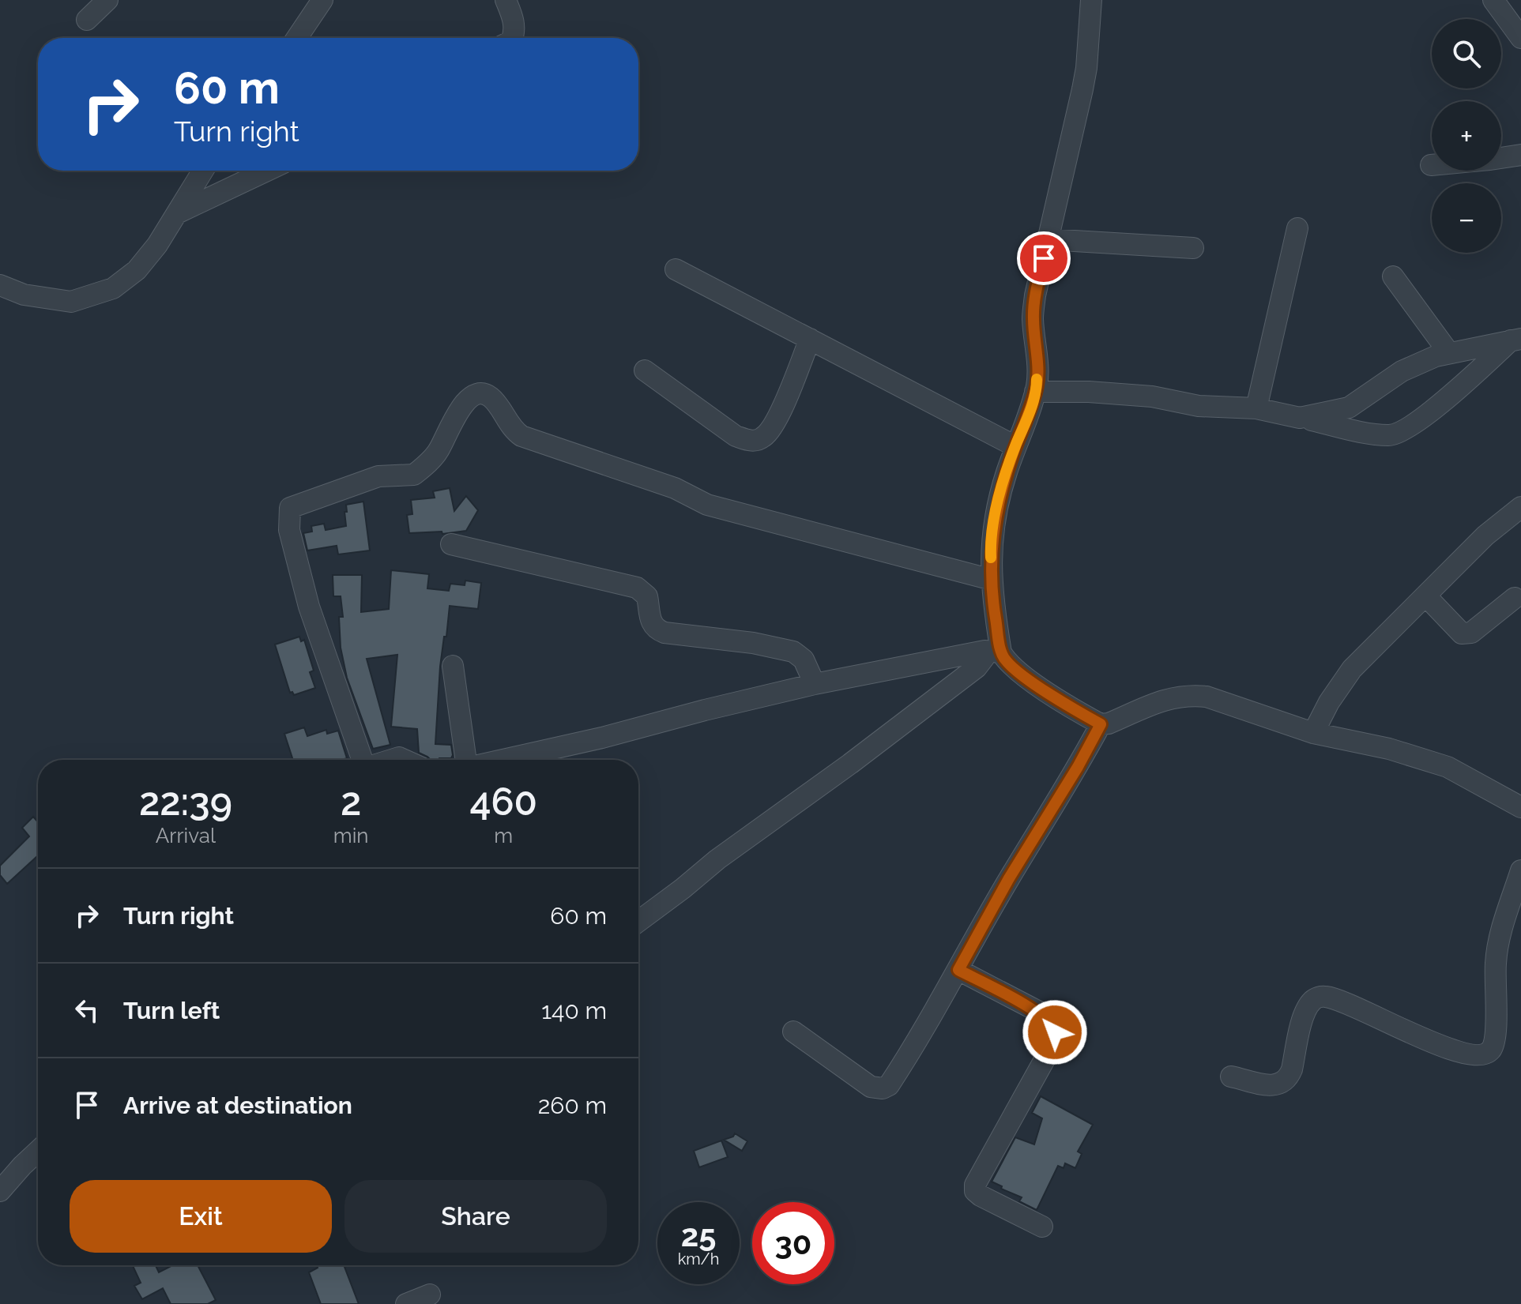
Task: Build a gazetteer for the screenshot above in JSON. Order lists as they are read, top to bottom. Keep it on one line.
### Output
{"page":{"map_buttons":["+","−"],"turn":["60 m","Turn right"],"eta":["22:39","Arrival","2","min","460","m"],"list":[{"name":"Turn right","value":"60 m"},{"name":"Turn left","value":"140 m"},{"name":"Arrive at destination","value":"260 m"}],"buttons":["Exit","Share"],"speed":"25 km/h","limit":"30"}}
